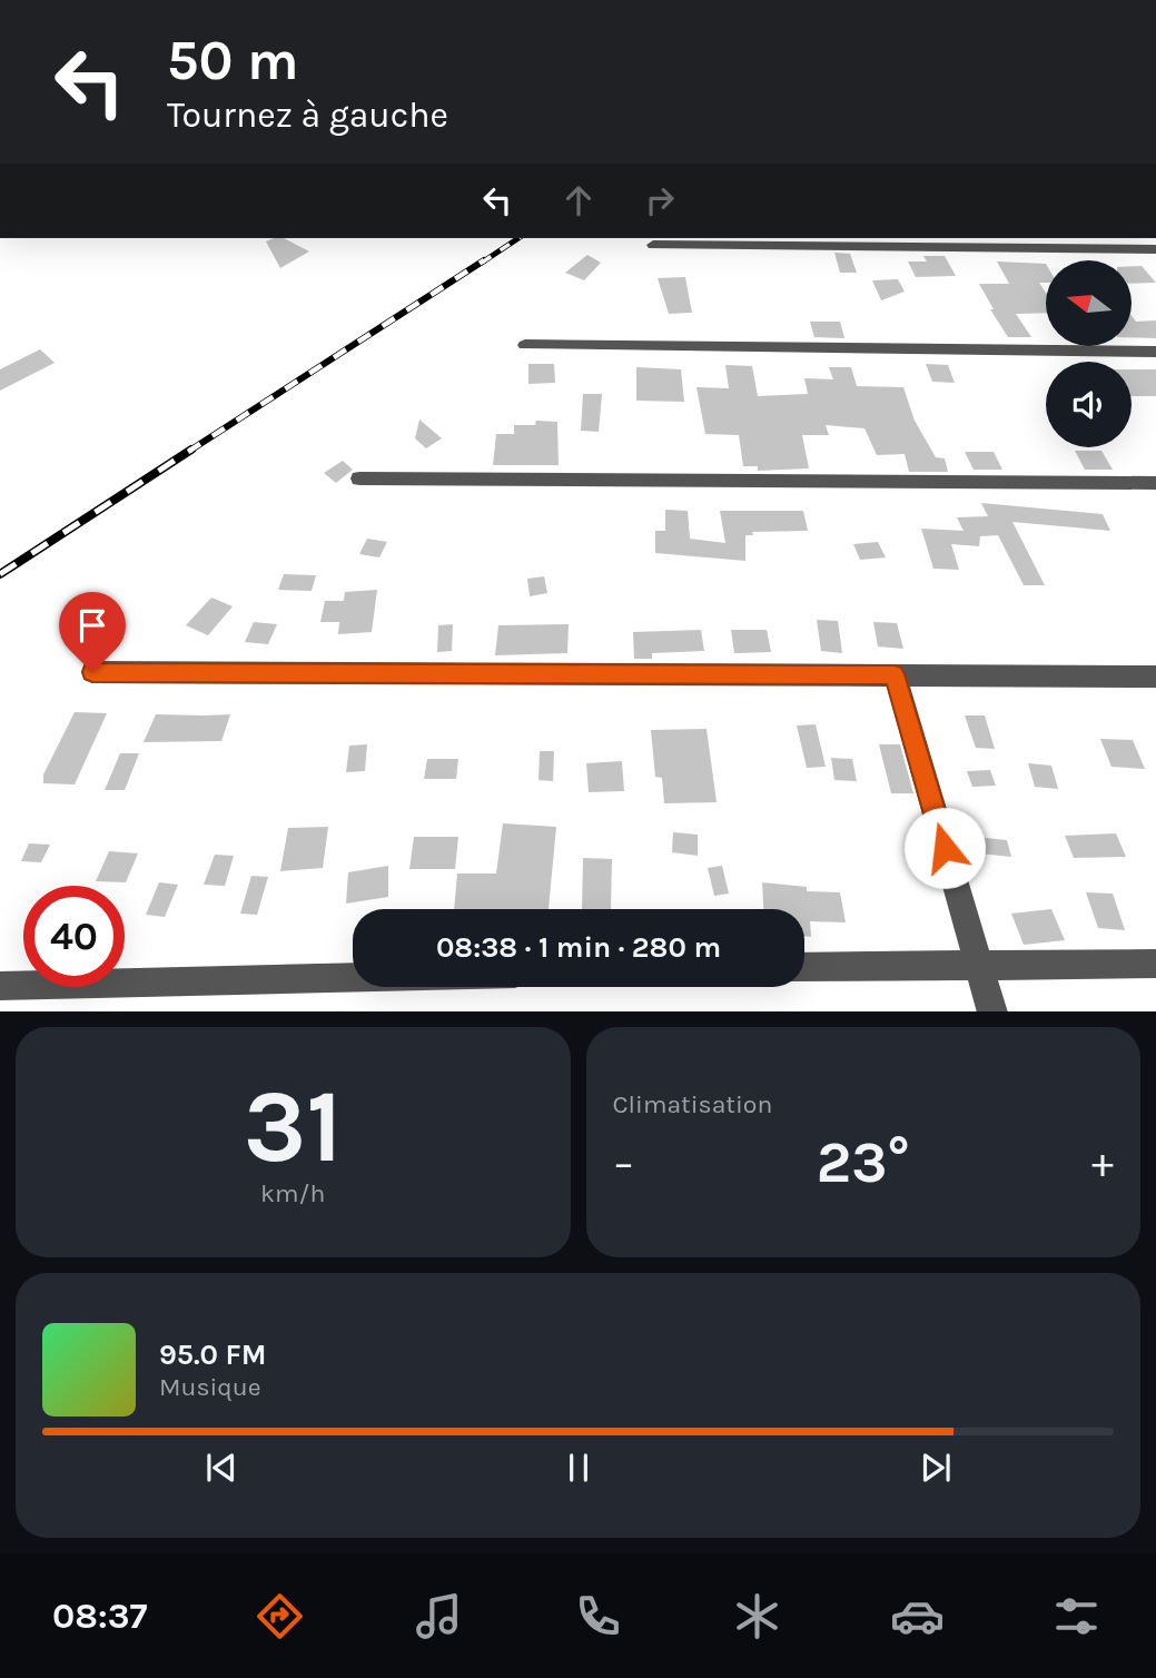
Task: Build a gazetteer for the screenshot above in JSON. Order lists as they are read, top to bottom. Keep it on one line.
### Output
{"north":"left","page":{"turn":["50 m","Tournez à gauche"],"limit":"40","trip":"08:38 · 1 min · 280 m","tile":[["31","km/h"],"Climatisation"],"heat":["−","23°","+"],"song":["95.0 FM","Musique"],"tabs":"08:37"}}
